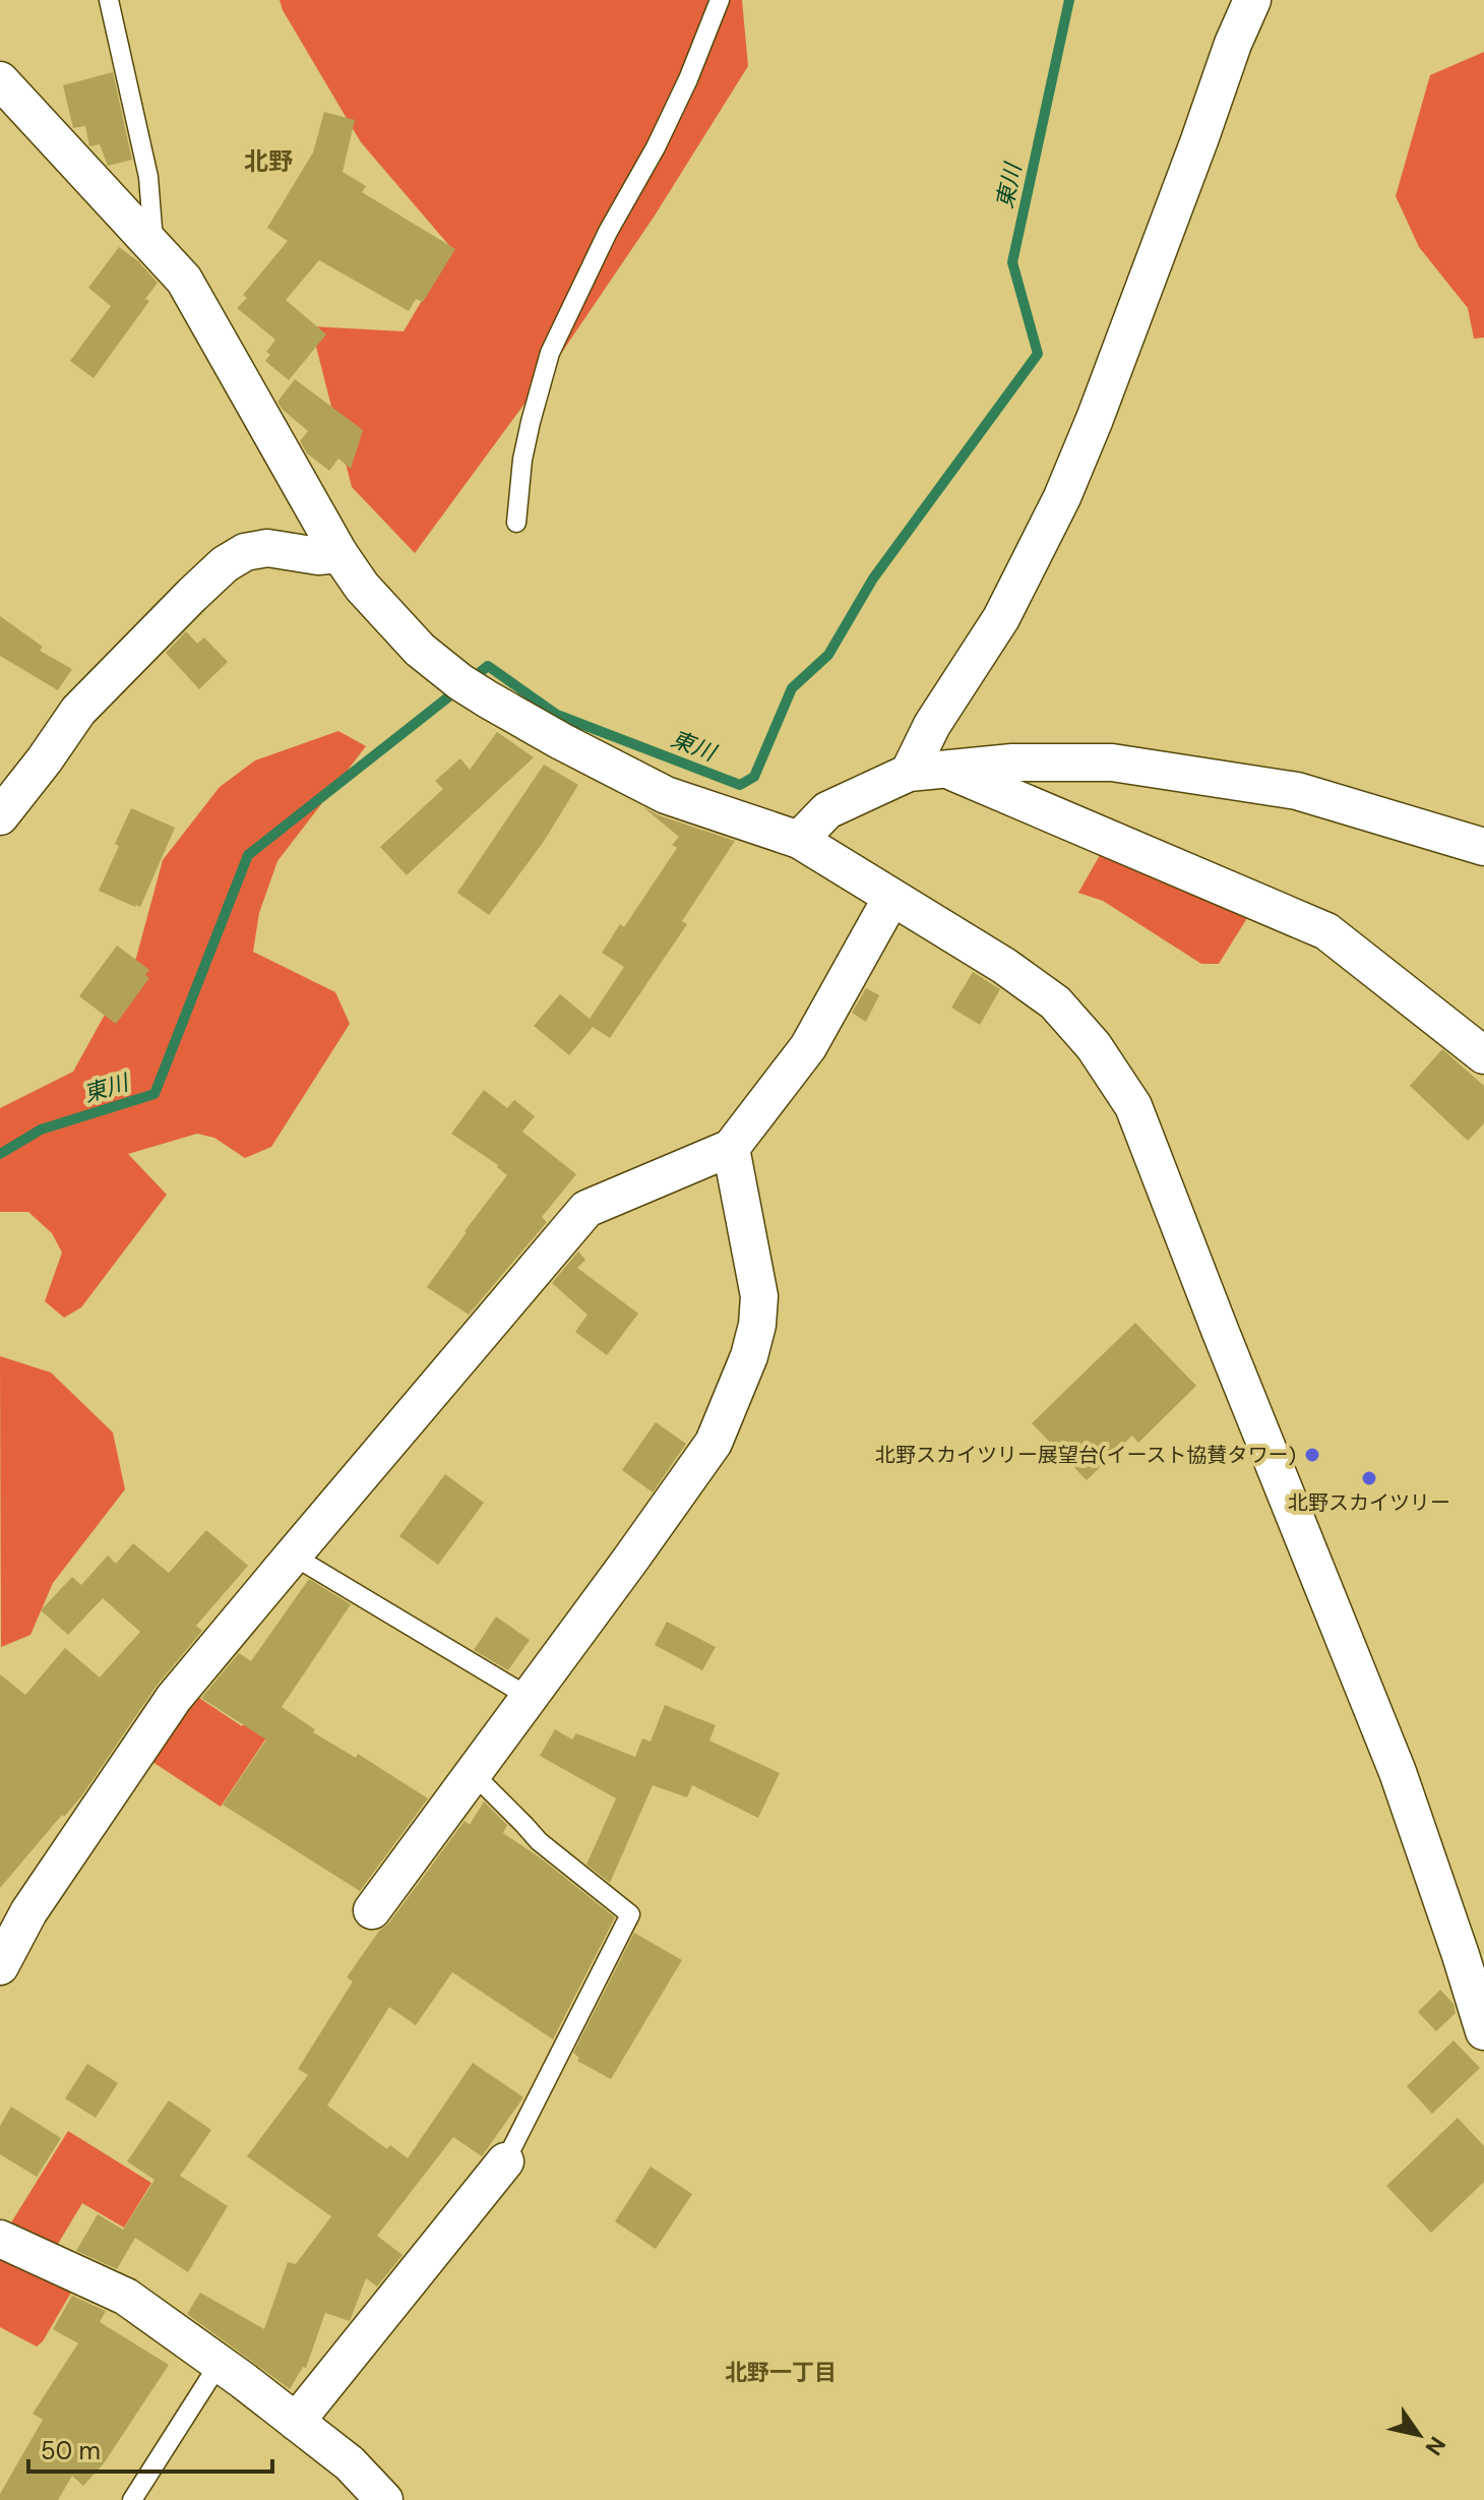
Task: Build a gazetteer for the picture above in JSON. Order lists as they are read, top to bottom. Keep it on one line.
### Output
{"districts":["北野","北野一丁目"],"water":["東川"],"places":["北野スカイツリー展望台(イースト協賛タワー)","北野スカイツリー"],"scale_bar":"50 m","north":"bottom right"}
